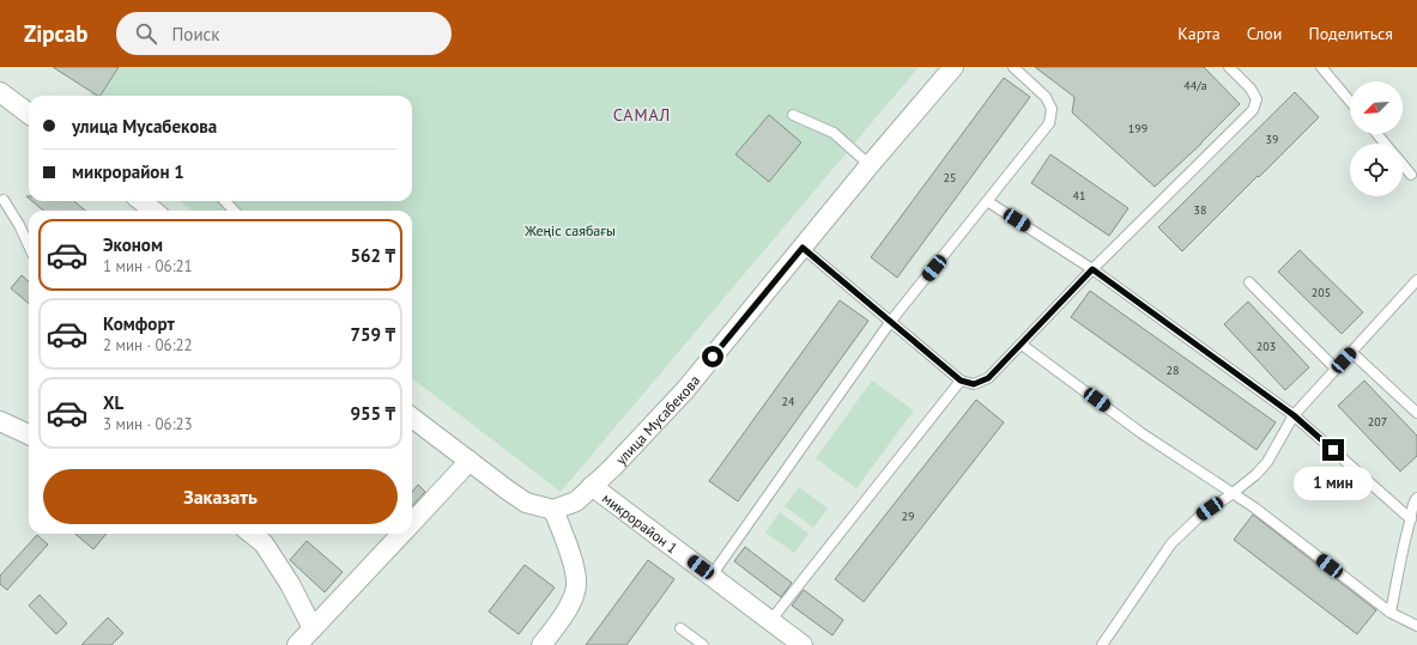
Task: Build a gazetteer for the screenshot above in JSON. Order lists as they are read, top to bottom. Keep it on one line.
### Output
{"streets":{"street":["улица Мусабекова","микрорайон 1"]},"crossings":[["улица Мусабекова","микрорайон 1"]],"districts":["САМАЛ"],"parks":["Жеңіс саябағы"],"house_numbers":["44/а","199","39","25","41","38","205","203","28","24","207","29"],"north":"bottom left","page":{"header":"Zipcab","search":"Поиск","nav":["Карта","Слои","Поделиться"],"banner":["улица Мусабекова","микрорайон 1"],"list":[{"name":"Эконом","note":"1 мин · 06:21","value":"562 ₸"},{"name":"Комфорт","note":"2 мин · 06:22","value":"759 ₸"},{"name":"XL","note":"3 мин · 06:23","value":"955 ₸"}],"buttons":"Заказать","bubble":"1 мин"}}
